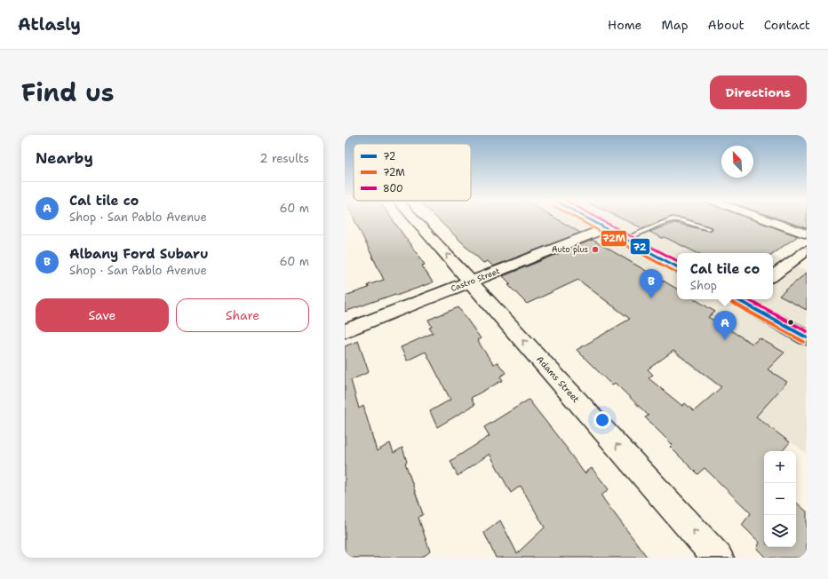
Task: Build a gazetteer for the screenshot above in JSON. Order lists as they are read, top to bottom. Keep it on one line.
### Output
{"streets":{"street":["Castro Street","Adams Street"]},"crossings":[["Castro Street","Adams Street"]],"one_way":["Adams Street"],"places":["Auto plus"],"lines":["transit line 72","transit line 72M","transit line 800"],"legend":["72","72M","800"],"north":"top left","page":{"header":"Atlasly","nav":["Home","Map","About","Contact"],"title":"Find us","buttons":["Directions",["Save","Share"]],"heading":["Nearby","2 results"],"list":[{"mark":"A","name":"Cal tile co","note":"Shop · San Pablo Avenue","value":"60 m"},{"mark":"B","name":"Albany Ford Subaru","note":"Shop · San Pablo Avenue","value":"60 m"}],"popup":["Cal tile co","Shop"],"pins":["B","A"],"map_buttons":["+","−"]}}
